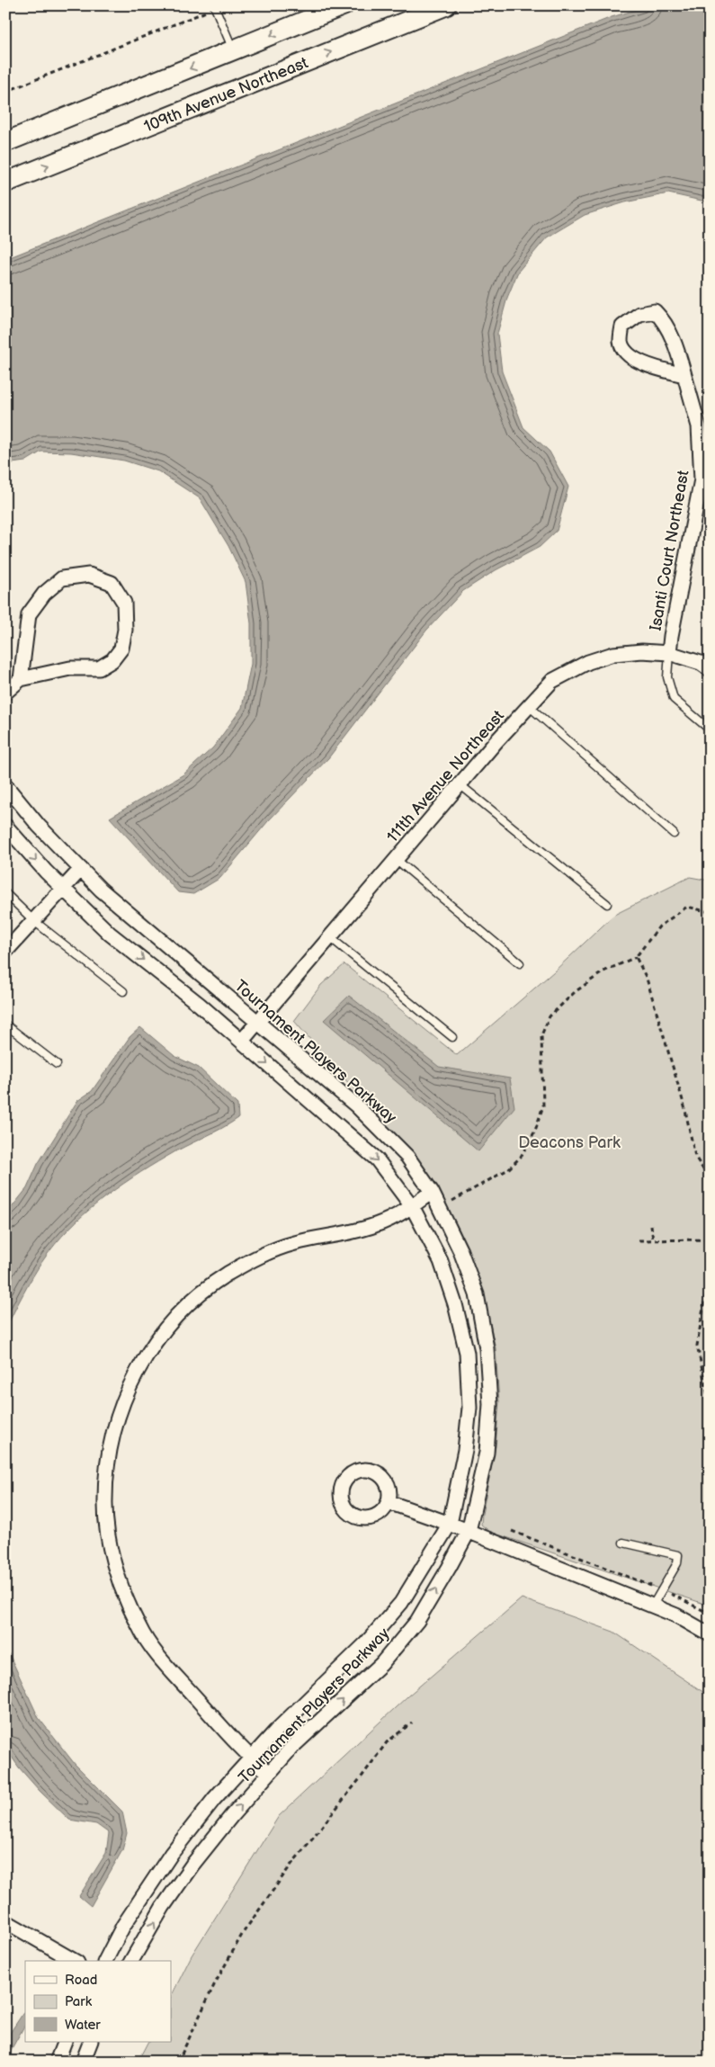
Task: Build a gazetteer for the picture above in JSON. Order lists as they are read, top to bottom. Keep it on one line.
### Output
{"streets":{"main road":["109th Avenue Northeast"],"street":["Isanti Court Northeast","111th Avenue Northeast","Tournament Players Parkway"]},"crossings":[["Isanti Court Northeast","111th Avenue Northeast"],["111th Avenue Northeast","Tournament Players Parkway"]],"parks":["Deacons Park"],"legend":["Road","Park","Water"]}
